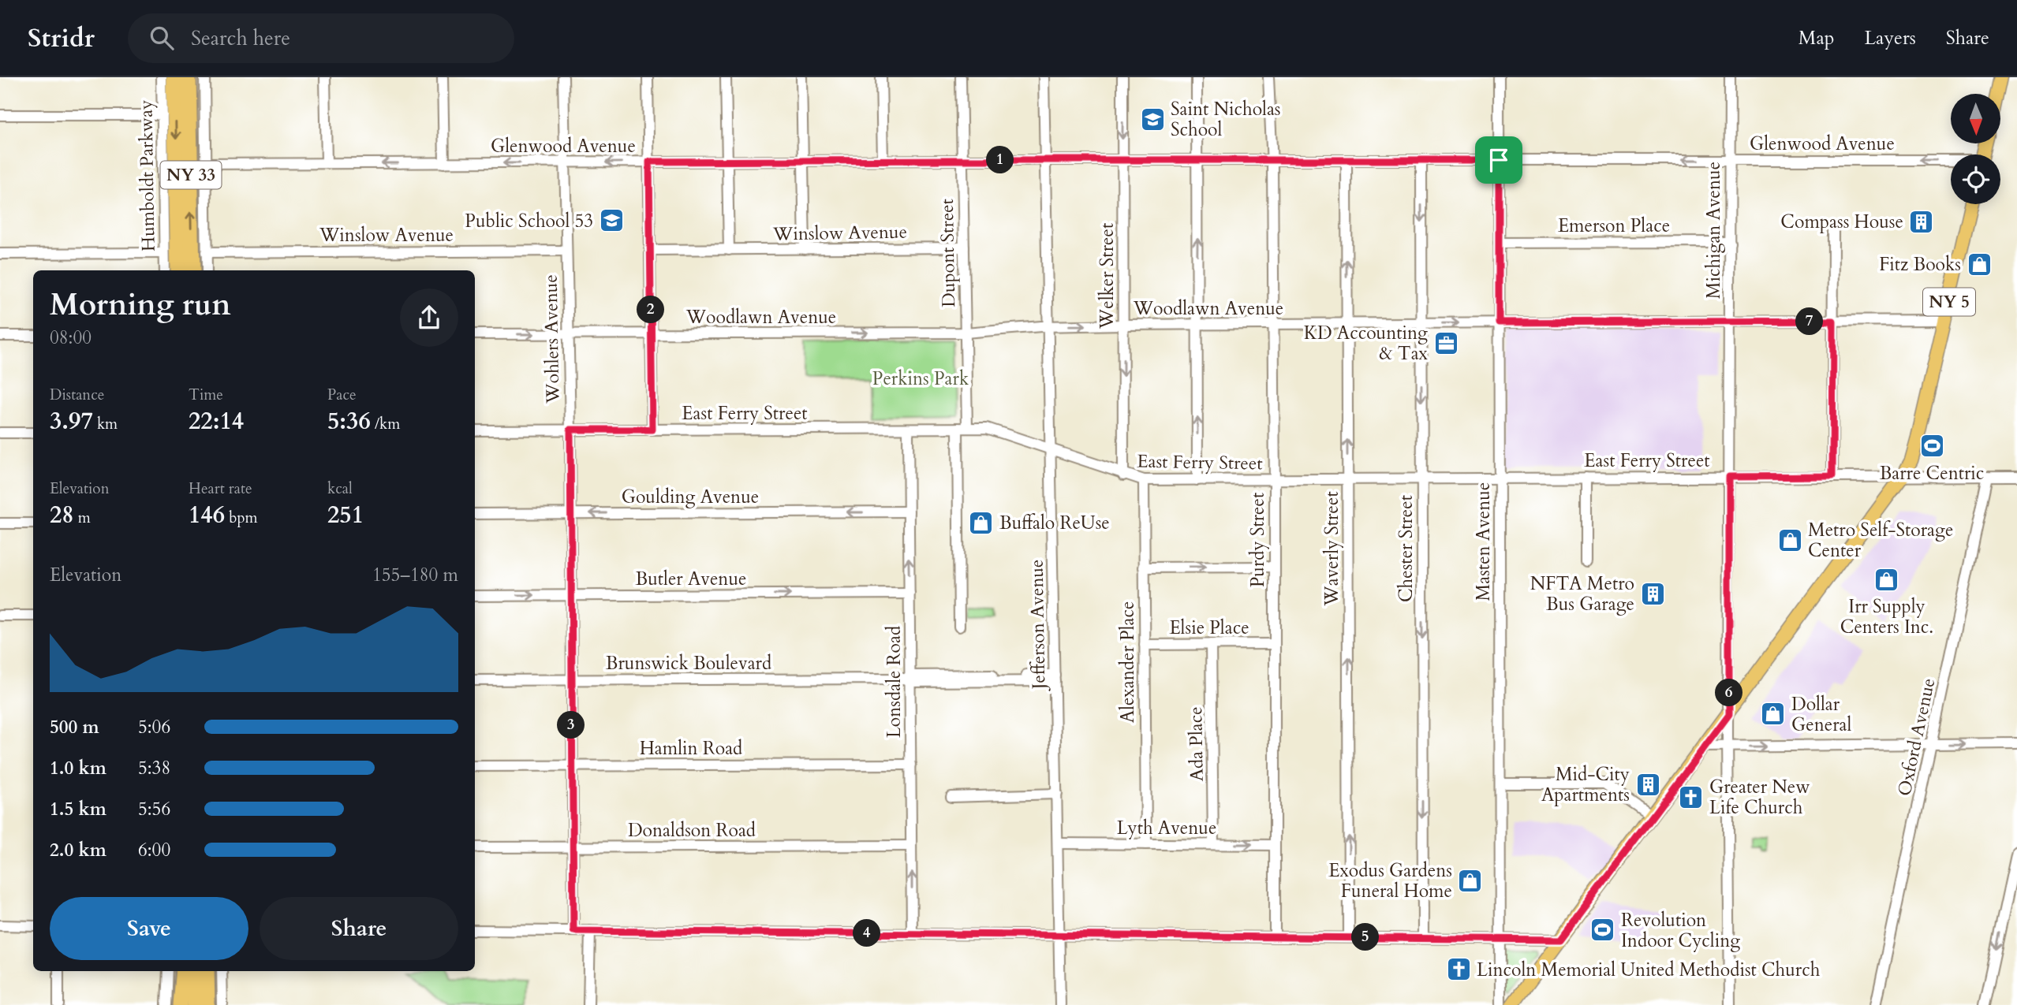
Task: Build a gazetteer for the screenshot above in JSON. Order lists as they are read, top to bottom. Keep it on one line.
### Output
{"streets":{"highway":["NY 33"],"main road":["NY 5"],"street":["Glenwood Avenue","Humboldt Parkway","Emerson Place","Michigan Avenue","Winslow Avenue","Dupont Street","Welker Street","Woodlawn Avenue","Wohlers Avenue","East Ferry Street","Goulding Avenue","Purdy Street","Masten Avenue","Waverly Street","Chester Street","Butler Avenue","Jefferson Avenue","Elsie Place","Alexander Place","Brunswick Boulevard","Lonsdale Road","Oxford Avenue","Ada Place","Hamlin Road","Lyth Avenue","Donaldson Road"]},"crossings":[["Glenwood Avenue","Michigan Avenue"],["Glenwood Avenue","Dupont Street"],["Glenwood Avenue","Welker Street"],["Glenwood Avenue","Wohlers Avenue"],["Glenwood Avenue","Purdy Street"],["Glenwood Avenue","Masten Avenue"],["Glenwood Avenue","Waverly Street"],["Glenwood Avenue","Chester Street"],["Glenwood Avenue","Jefferson Avenue"],["Emerson Place","Michigan Avenue"],["Emerson Place","Masten Avenue"],["Michigan Avenue","NY 5"],["Michigan Avenue","Woodlawn Avenue"],["Michigan Avenue","East Ferry Street"],["Winslow Avenue","Dupont Street"],["Winslow Avenue","Wohlers Avenue"],["Dupont Street","Woodlawn Avenue"],["Dupont Street","East Ferry Street"],["Welker Street","Woodlawn Avenue"],["Welker Street","East Ferry Street"],["NY 5","Woodlawn Avenue"],["NY 5","East Ferry Street"],["Woodlawn Avenue","Wohlers Avenue"],["Woodlawn Avenue","Purdy Street"],["Woodlawn Avenue","Masten Avenue"],["Woodlawn Avenue","Waverly Street"],["Woodlawn Avenue","Chester Street"],["Woodlawn Avenue","Jefferson Avenue"],["Wohlers Avenue","East Ferry Street"],["Wohlers Avenue","Goulding Avenue"],["Wohlers Avenue","Butler Avenue"],["Wohlers Avenue","Brunswick Boulevard"],["Wohlers Avenue","Hamlin Road"],["Wohlers Avenue","Donaldson Road"],["East Ferry Street","Purdy Street"],["East Ferry Street","Masten Avenue"],["East Ferry Street","Waverly Street"],["East Ferry Street","Chester Street"],["East Ferry Street","Jefferson Avenue"],["East Ferry Street","Alexander Place"],["East Ferry Street","Lonsdale Road"],["East Ferry Street","Oxford Avenue"],["Goulding Avenue","Lonsdale Road"],["Purdy Street","Elsie Place"],["Purdy Street","Lyth Avenue"],["Butler Avenue","Lonsdale Road"],["Jefferson Avenue","Brunswick Boulevard"],["Jefferson Avenue","Lyth Avenue"],["Elsie Place","Alexander Place"],["Elsie Place","Ada Place"],["Alexander Place","Lyth Avenue"],["Brunswick Boulevard","Lonsdale Road"],["Lonsdale Road","Hamlin Road"],["Lonsdale Road","Donaldson Road"],["Ada Place","Lyth Avenue"]],"one_way":["Glenwood Avenue","Woodlawn Avenue","Goulding Avenue","Waverly Street","Chester Street","Butler Avenue"],"parks":["Perkins Park"],"places":{"school or university":["Saint Nicholas School","Public School 53"],"building":["Compass House","NFTA Metro Bus Garage","Mid-City Apartments"],"shop":["Fitz Books","Buffalo ReUse","Metro Self-Storage Center","Irr Supply Centers Inc.","Dollar General","Exodus Gardens Funeral Home"],"office":["KD Accounting & Tax"],"sports":["Barre Centric","Revolution Indoor Cycling"],"church":["Greater New Life Church","Lincoln Memorial United Methodist Church"]},"north":"bottom","page":{"header":"Stridr","search":"Search here","nav":["Map","Layers","Share"],"pins":["1","2","7","6","3","4","5"],"heading":["Morning run","08:00"],"stats":[["Distance","3.97 km"],["Time","22:14"],["Pace","5:36 /km"],["Elevation","28 m"],["Heart rate","146 bpm"],["kcal","251"]],"chart":["Elevation","155–180 m"],"list":[{"name":"500 m","note":"5:06"},{"name":"1.0 km","note":"5:38"},{"name":"1.5 km","note":"5:56"},{"name":"2.0 km","note":"6:00"}],"buttons":["Save","Share"]}}
